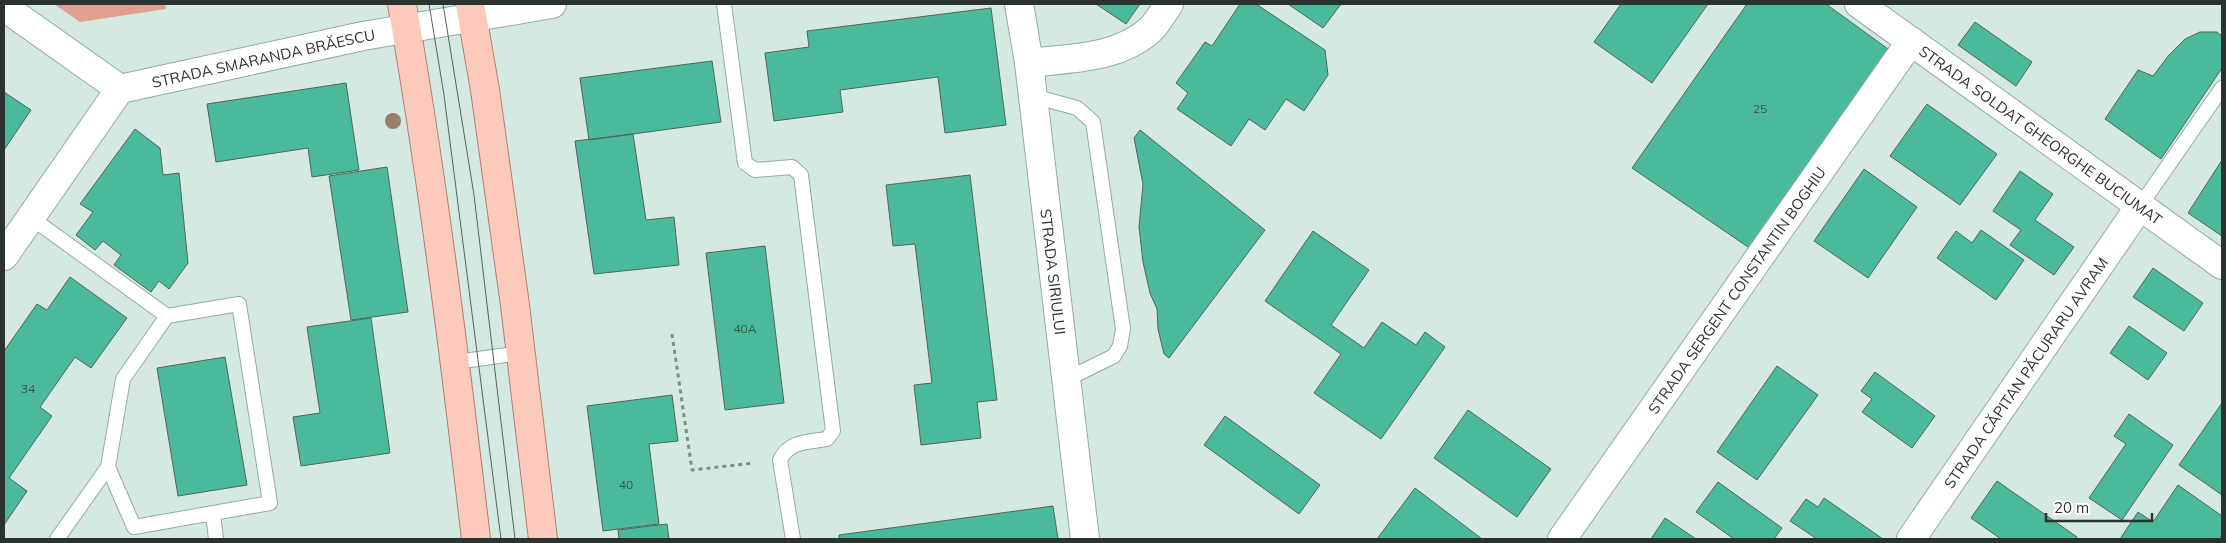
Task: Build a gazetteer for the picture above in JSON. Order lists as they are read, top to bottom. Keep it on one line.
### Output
{"streets":{"street":["STRADA SMARANDA BRĂESCU","STRADA SOLDAT GHEORGHE BUCIUMAT","STRADA SIRIULUI","STRADA SERGENT CONSTANTIN BOGHIU","STRADA CĂPITAN PĂCURARU AVRAM"]},"crossings":[["STRADA SOLDAT GHEORGHE BUCIUMAT","STRADA SERGENT CONSTANTIN BOGHIU"],["STRADA SOLDAT GHEORGHE BUCIUMAT","STRADA CĂPITAN PĂCURARU AVRAM"]],"house_numbers":["25","40A","34","40"],"scale_bar":"20 m"}
